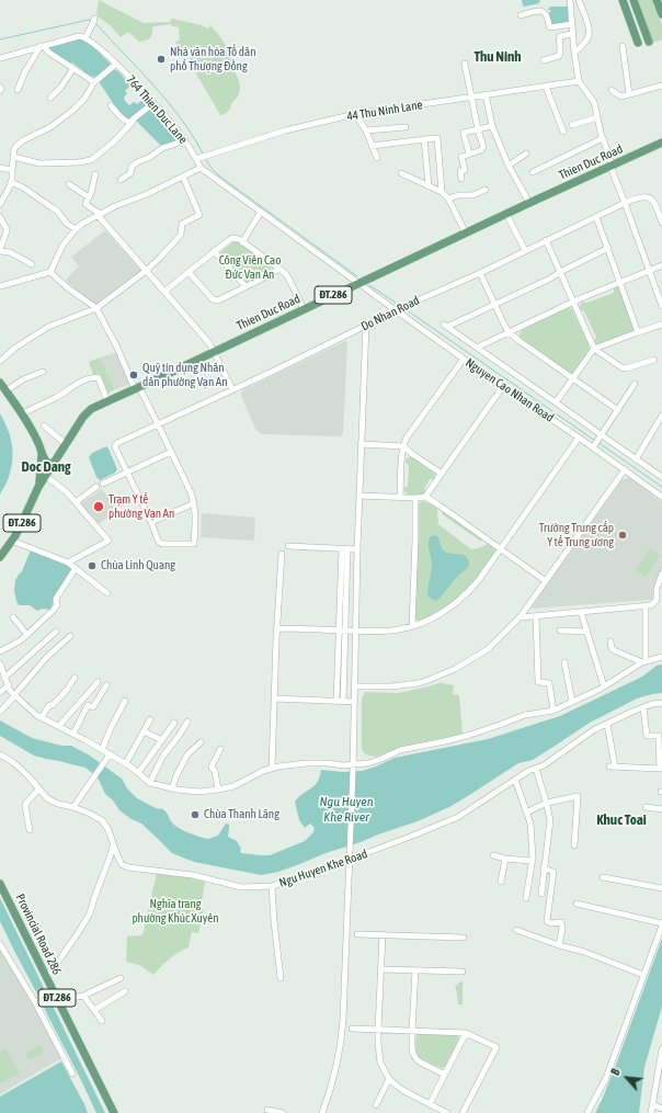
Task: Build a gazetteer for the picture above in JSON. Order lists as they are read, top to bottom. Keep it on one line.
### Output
{"streets":{"main road":["Thien Duc Road","ĐT.286","Provincial Road 286"],"street":["764 Thien Duc Lane","44 Thu Ninh Lane","Do Nhan Road","Nguyen Cao Nhan Road","Ngu Huyen Khe Road"]},"crossings":[["764 Thien Duc Lane","44 Thu Ninh Lane"],["Thien Duc Road","Nguyen Cao Nhan Road"],["Do Nhan Road","Nguyen Cao Nhan Road"]],"districts":["Thu Ninh","Doc Dang","Khuc Toai"],"water":["Ngu Huyen Khe River"],"parks":["Công Viên Cao Đức Vạn An","Nghĩa trang phường Khúc Xuyên"],"places":["Nhà văn hóa Tổ dân phố Thượng Đồng","Quỹ tín dụng Nhân dân phường Vạn An","Trạm Y tế phường Vạn An","Trường Trung cấp Y tế Trung ương","Chùa Linh Quang","Chùa Thanh Lãng"],"north":"top left"}
